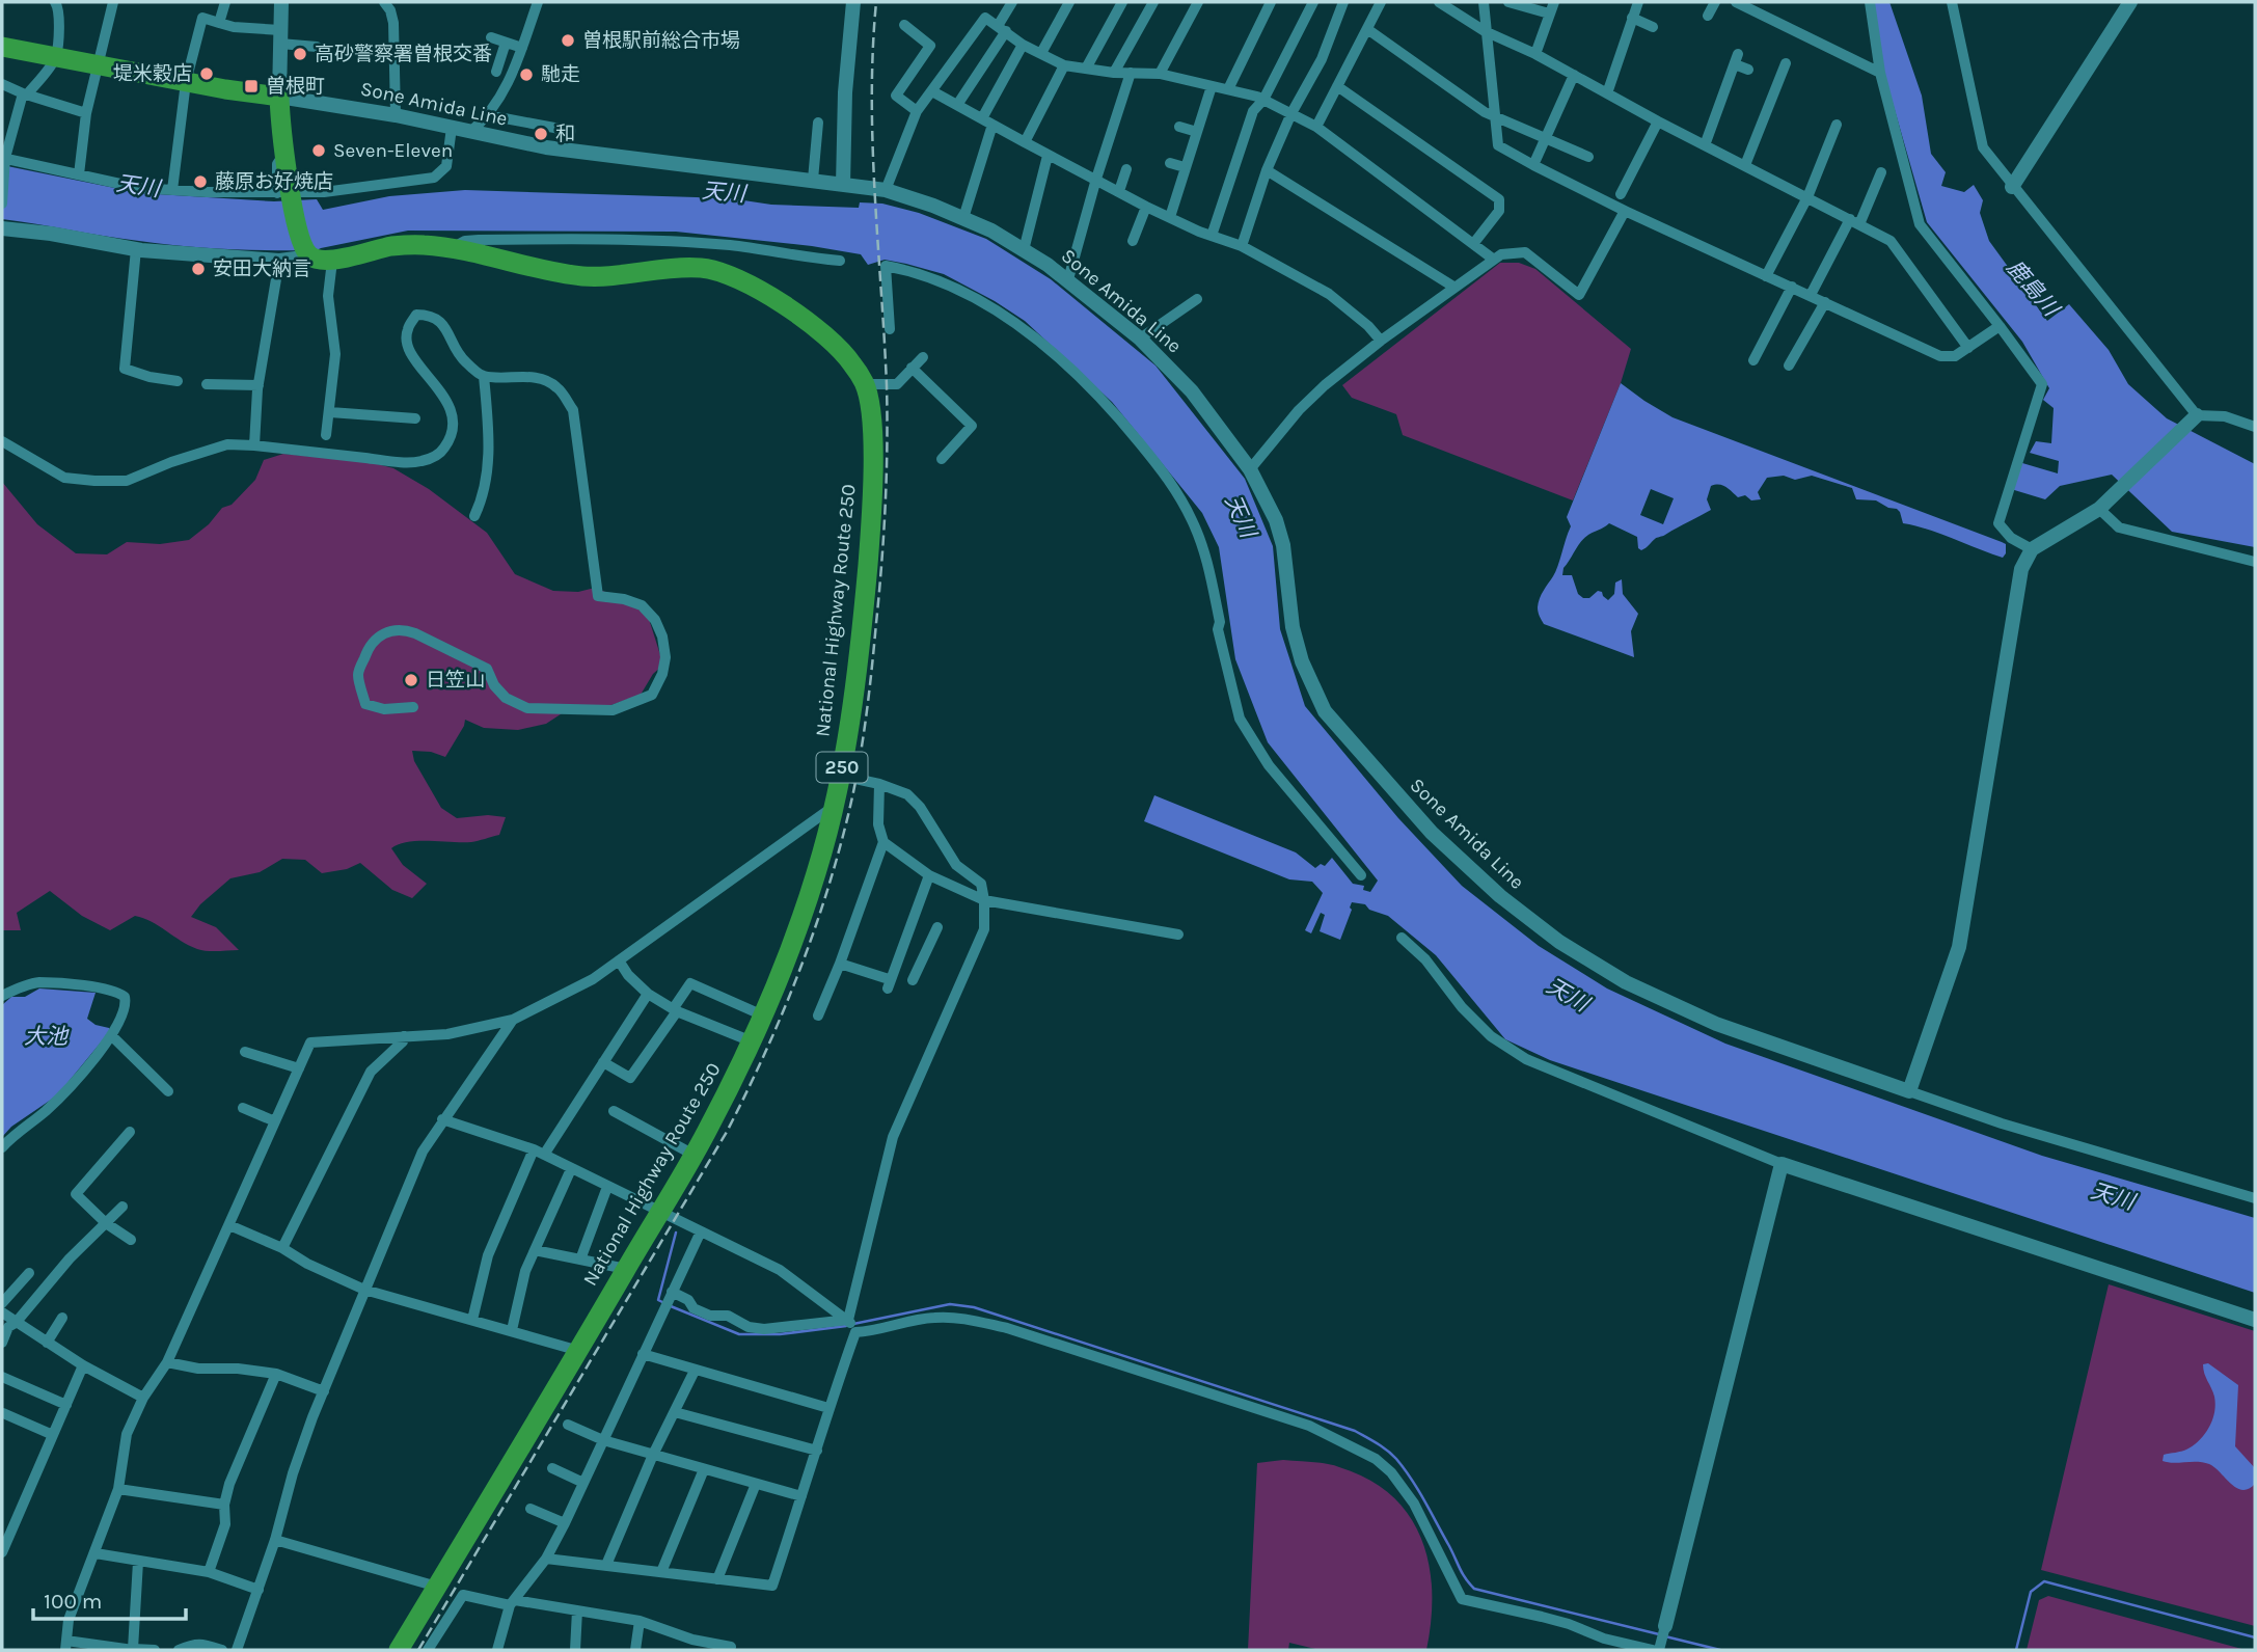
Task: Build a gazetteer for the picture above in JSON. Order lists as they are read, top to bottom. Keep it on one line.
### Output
{"streets":{"highway":["National Highway Route 250","250"],"street":["Sone Amida Line"]},"water":["天川","鹿島川","大池"],"places":{"other":["曽根駅前総合市場","高砂警察署曽根交番","堤米穀店","馳走","和","Seven-Eleven","藤原お好焼店","安田大納言","日笠山"],"transit":["曽根町"]},"scale_bar":"100 m"}
